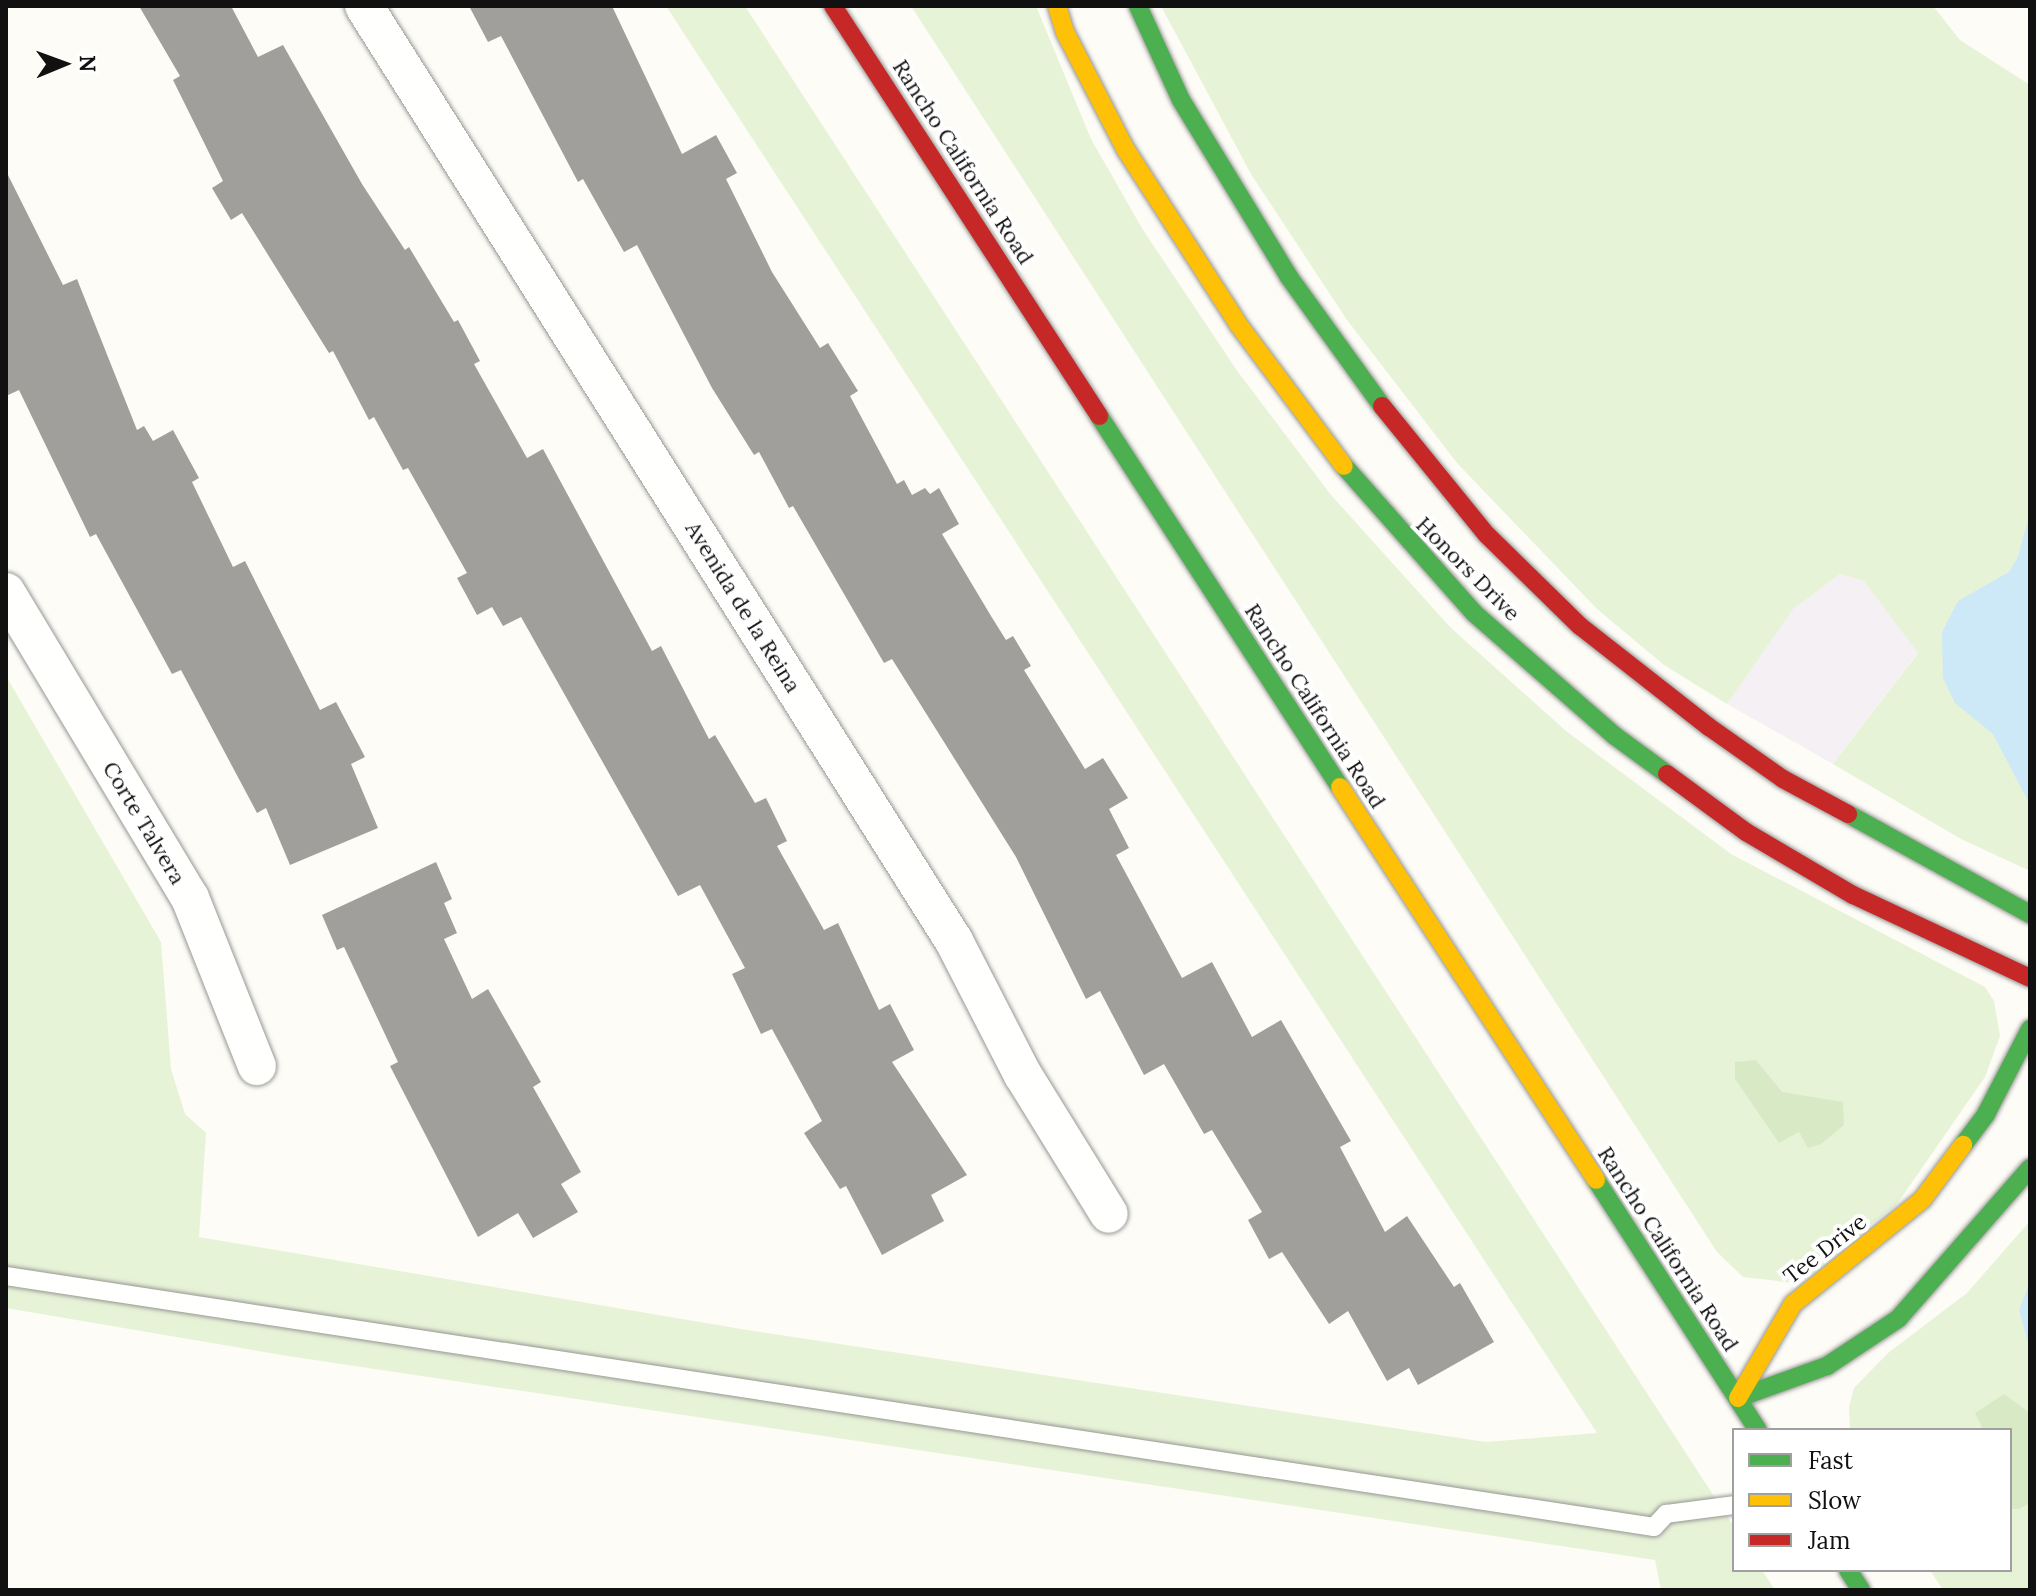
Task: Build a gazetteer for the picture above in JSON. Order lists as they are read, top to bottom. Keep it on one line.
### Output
{"streets":{"street":["Rancho California Road","Honors Drive","Avenida de la Reina","Corte Talvera","Tee Drive"]},"crossings":[["Rancho California Road","Tee Drive"]],"legend":["Fast","Slow","Jam"],"north":"right"}
